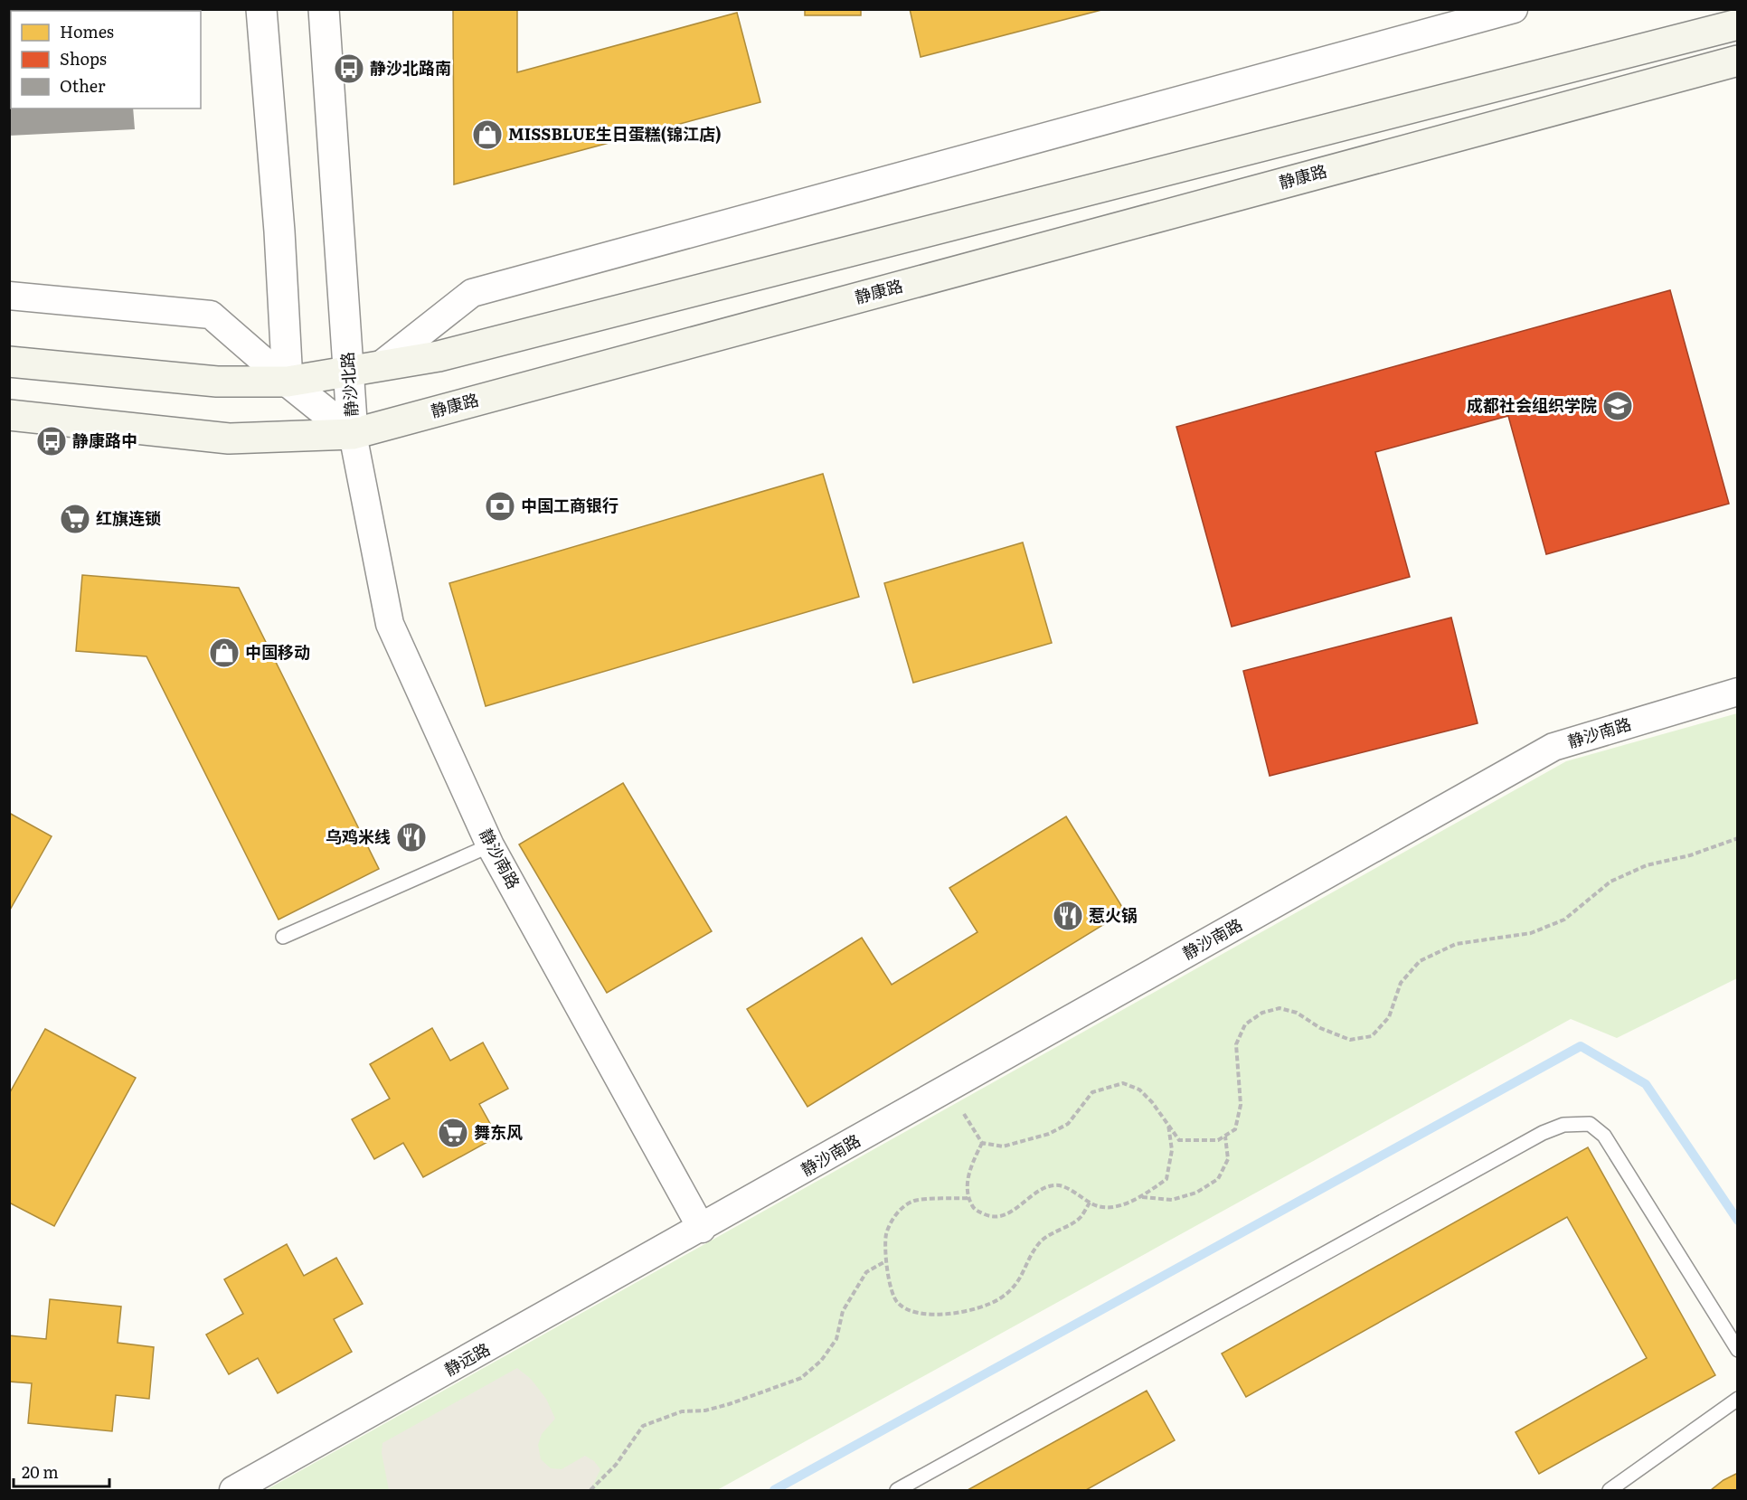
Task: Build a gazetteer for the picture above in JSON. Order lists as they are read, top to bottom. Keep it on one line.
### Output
{"streets":{"main road":["静康路"],"street":["静沙北路","静沙南路","静远路"]},"crossings":[["静康路","静沙北路"],["静康路","静沙南路"],["静沙北路","静沙南路"],["静沙南路","静远路"]],"places":{"bus stop":["静沙北路南","静康路中"],"shop":["MISSBLUE生日蛋糕(锦江店)","中国移动"],"school or university":["成都社会组织学院"],"bank":["中国工商银行"],"supermarket":["红旗连锁","舞东风"],"restaurant":["乌鸡米线","惹火锅"]},"legend":["Homes","Shops","Other"],"scale_bar":"20 m"}
